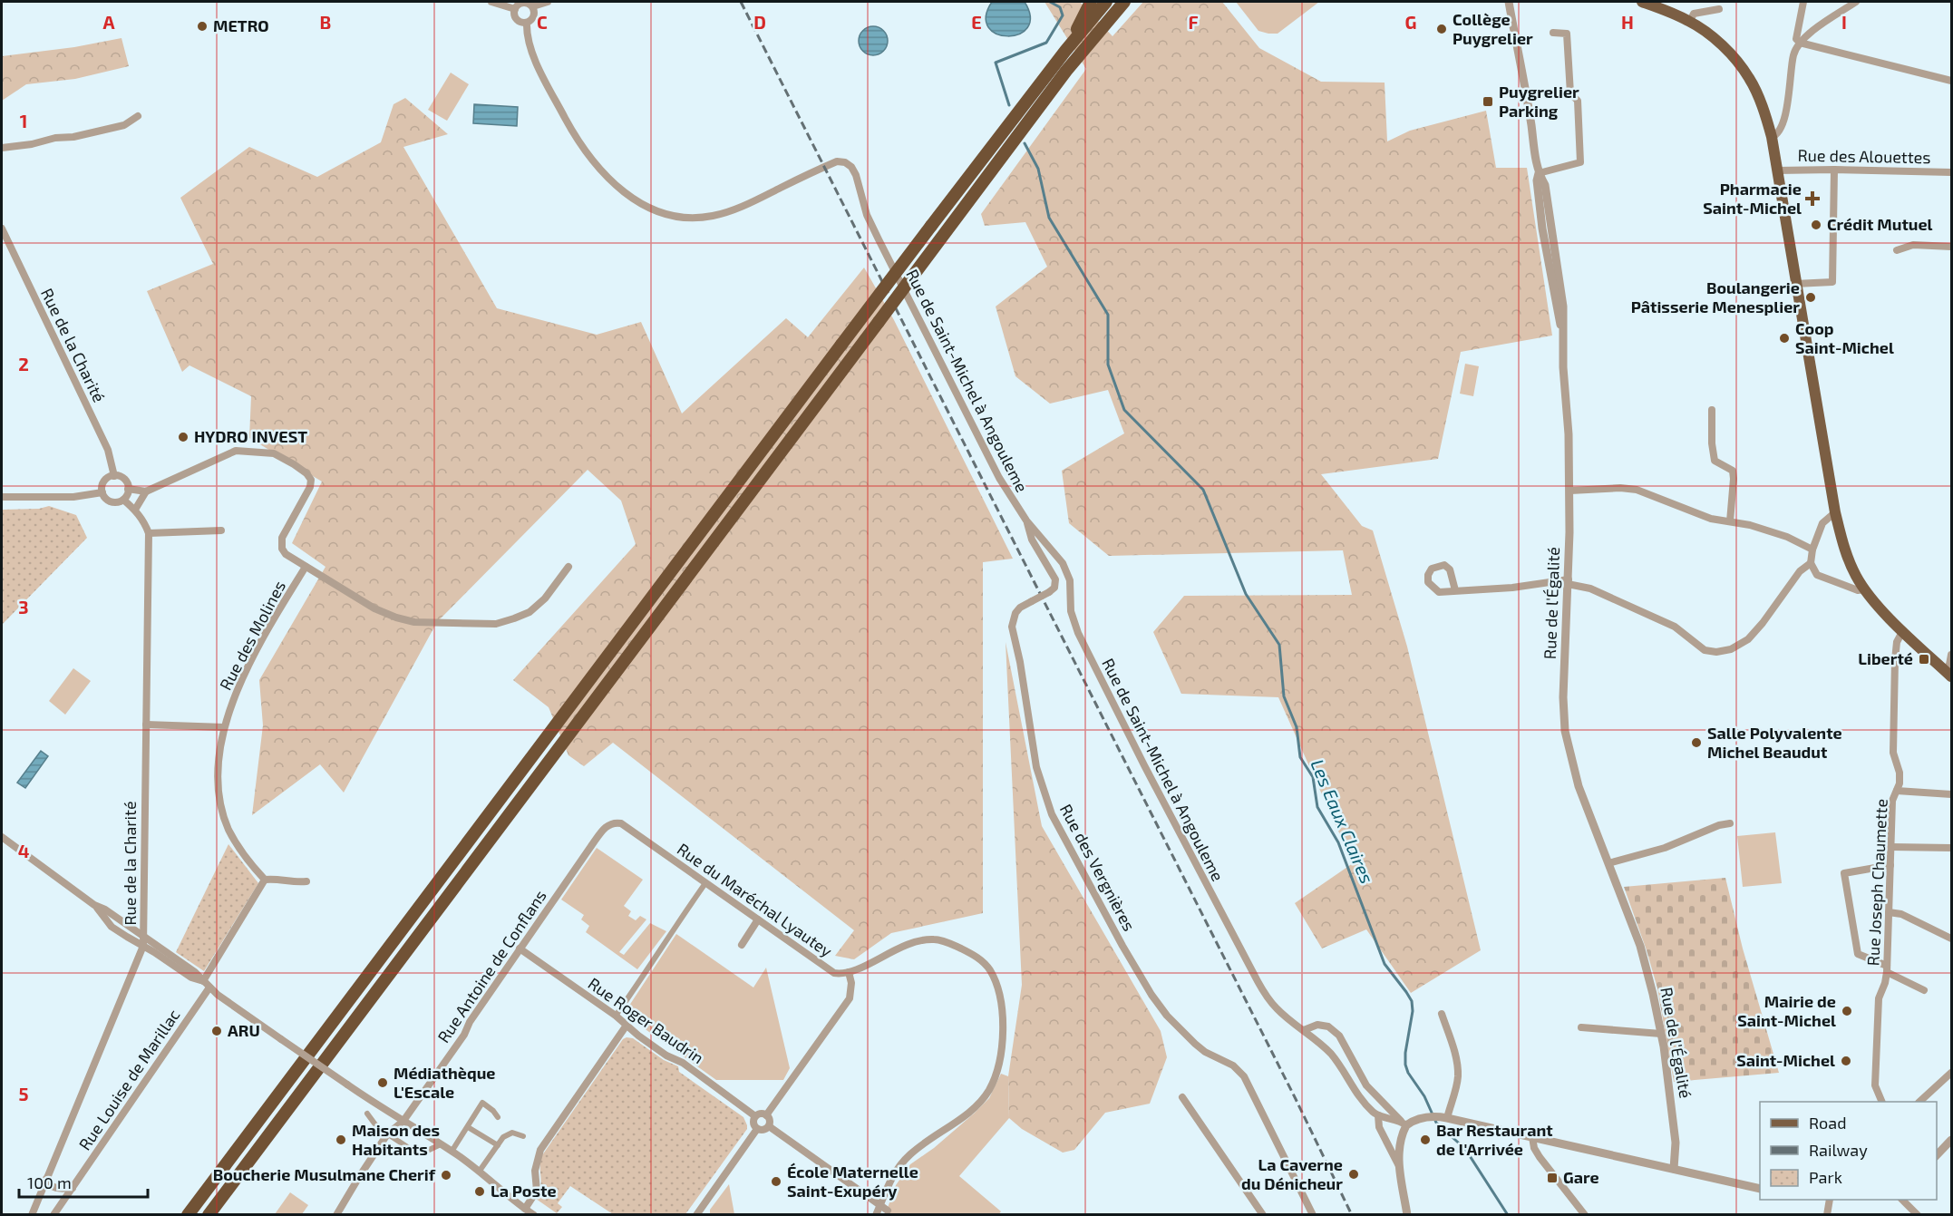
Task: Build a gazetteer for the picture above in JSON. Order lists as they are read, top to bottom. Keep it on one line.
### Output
{"streets":{"street":["Rue des Alouettes","Rue de la Charité","Rue de Saint-Michel à Angouleme","Rue de l'Égalité","Rue des Molines","Rue des Vergnières","Rue Joseph Chaumette","Rue du Maréchal Lyautey","Rue Antoine de Conflans","Rue Roger Baudrin","Rue Louise de Marillac"]},"crossings":[["Rue de Saint-Michel à Angouleme","Rue des Vergnières"],["Rue du Maréchal Lyautey","Rue Antoine de Conflans"],["Rue Antoine de Conflans","Rue Roger Baudrin"]],"water":["Les Eaux Claires"],"places":{"other":["METRO","Collège Puygrelier","Crédit Mutuel","Boulangerie Pâtisserie Menesplier","Coop Saint-Michel","HYDRO INVEST","Salle Polyvalente Michel Beaudut","Mairie de Saint-Michel","ARU","Saint-Michel","Médiathèque L'Escale","Maison des Habitants","Bar Restaurant de l'Arrivée","La Caverne du Dénicheur","Boucherie Musulmane Cherif","École Maternelle Saint-Exupéry","La Poste"],"transit":["Puygrelier Parking","Liberté","Gare"],"health":["Pharmacie Saint-Michel"]},"legend":["Road","Railway","Park"],"scale_bar":"100 m","grid":{"columns":["A","B","C","D","E","F","G","H","I"],"rows":["1","2","3","4","5"]}}
